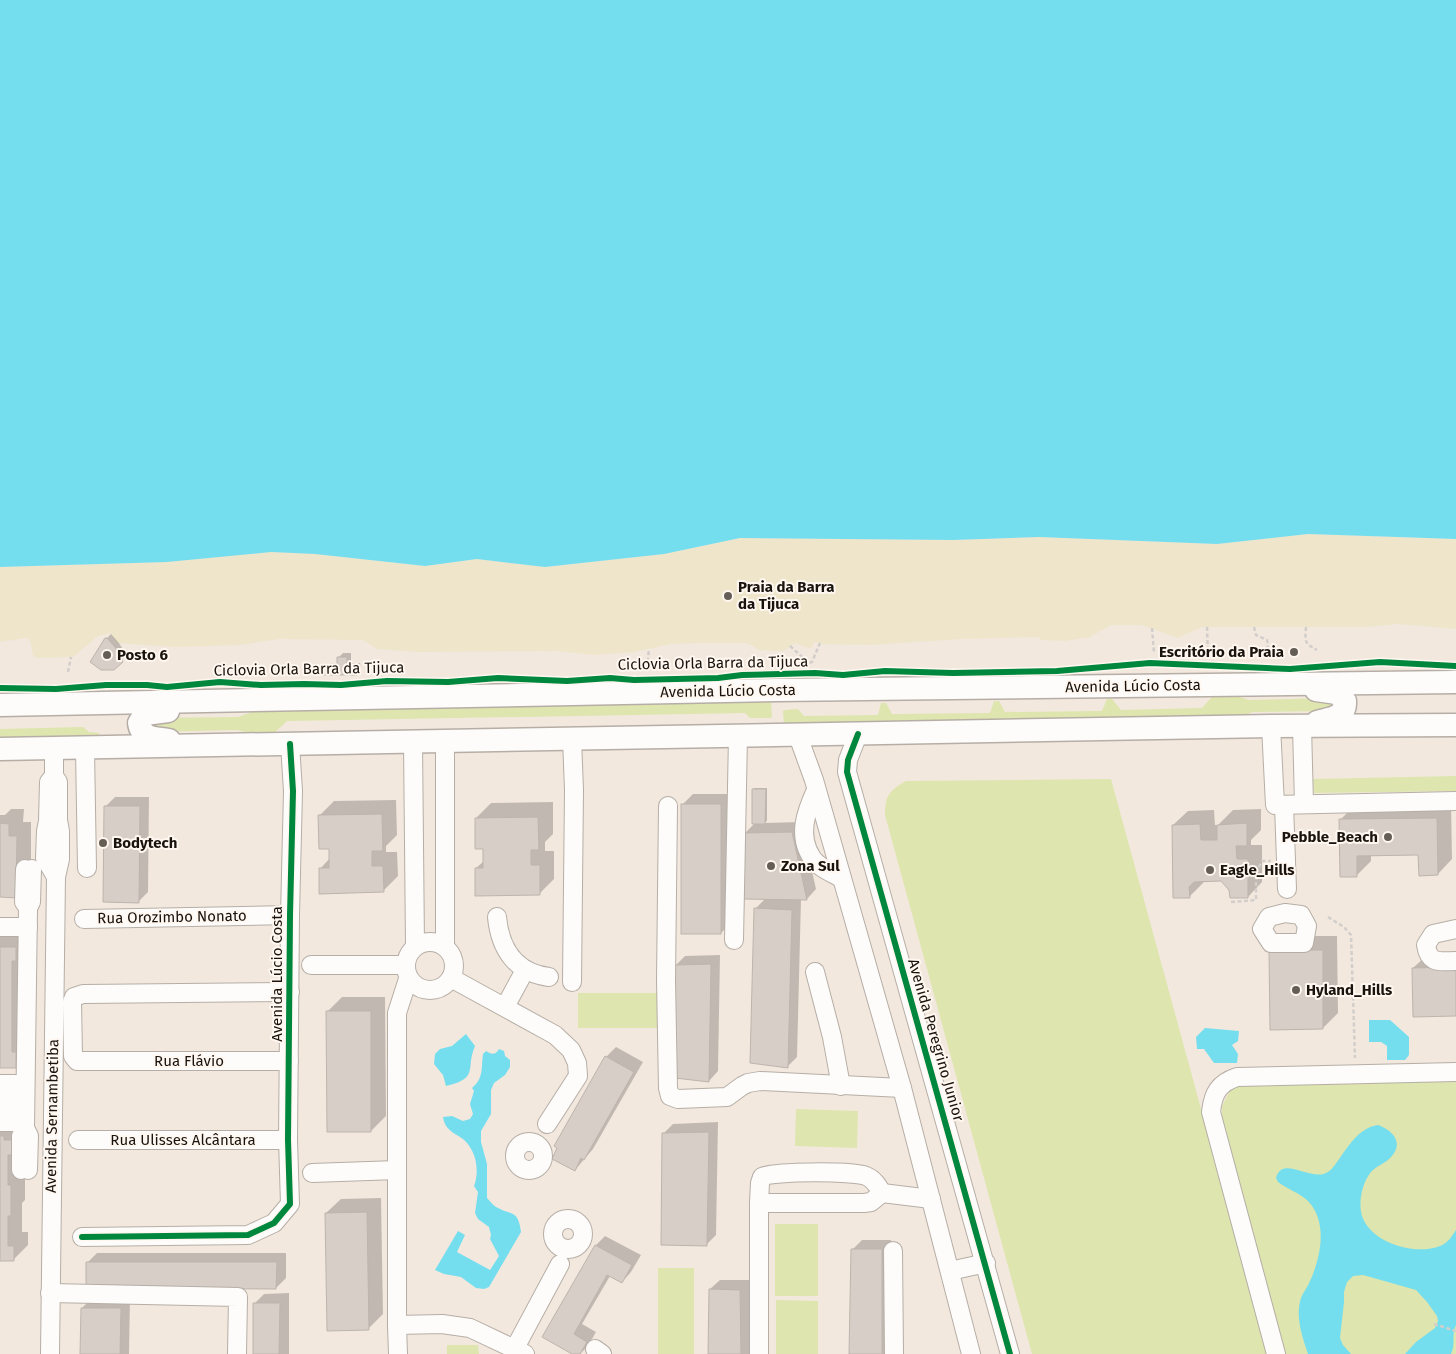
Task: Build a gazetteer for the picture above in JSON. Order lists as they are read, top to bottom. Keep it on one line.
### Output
{"streets":{"main road":["Avenida Lúcio Costa"],"street":["Rua Orozimbo Nonato","Avenida Peregrino Junior","Rua Flávio","Avenida Sernambetiba","Rua Ulisses Alcântara"],"cycle path":["Ciclovia Orla Barra da Tijuca"]},"crossings":[["Avenida Lúcio Costa","Rua Orozimbo Nonato"],["Avenida Lúcio Costa","Rua Flávio"],["Avenida Lúcio Costa","Rua Ulisses Alcântara"]],"places":["Praia da Barra da Tijuca","Escritório da Praia","Posto 6","Pebble_Beach","Bodytech","Zona Sul","Eagle_Hills","Hyland_Hills"]}
